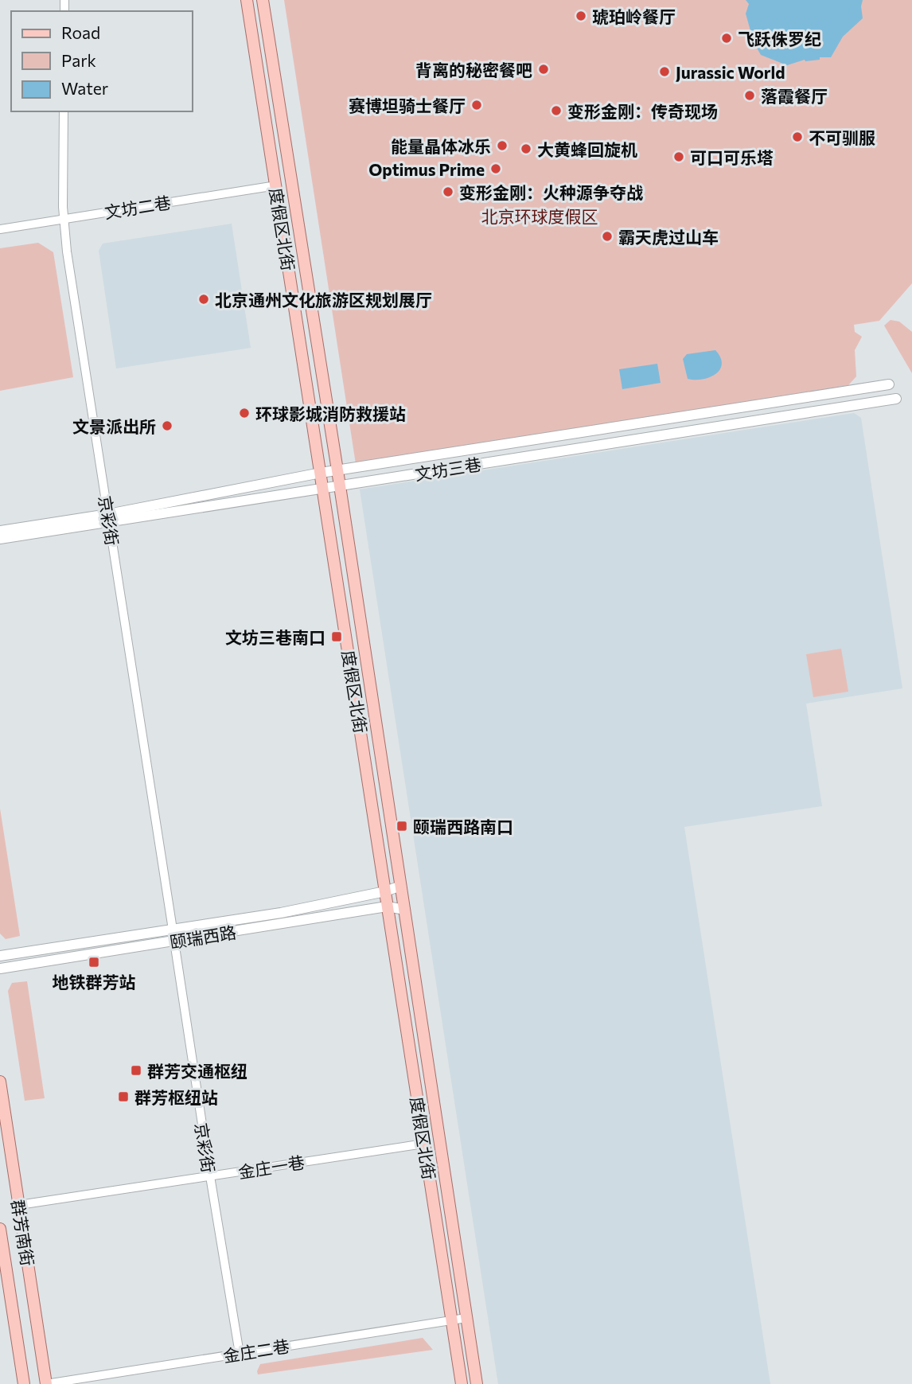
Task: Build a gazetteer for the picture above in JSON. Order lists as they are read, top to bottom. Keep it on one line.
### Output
{"streets":{"main road":["度假区北街","文坊三巷","颐瑞西路","群芳南街"],"street":["文坊二巷","京彩街","金庄一巷","金庄二巷"]},"crossings":[["文坊二巷","度假区北街"],["文坊二巷","京彩街"],["度假区北街","文坊三巷"],["度假区北街","颐瑞西路"],["度假区北街","金庄一巷"],["度假区北街","金庄二巷"],["文坊三巷","京彩街"],["京彩街","颐瑞西路"],["京彩街","金庄一巷"],["京彩街","金庄二巷"],["金庄一巷","群芳南街"],["群芳南街","金庄二巷"]],"parks":["北京环球度假区"],"places":{"other":["琥珀岭餐厅","飞跃侏罗纪","背离的秘密餐吧","Jurassic World","落霞餐厅","赛博坦骑士餐厅","变形金刚：传奇现场","不可驯服","能量晶体冰乐","大黄蜂回旋机","可口可乐塔","Optimus Prime","变形金刚：火种源争夺战","霸天虎过山车","北京通州文化旅游区规划展厅","环球影城消防救援站","文景派出所"],"transit":["文坊三巷南口","颐瑞西路南口","地铁群芳站","群芳交通枢纽","群芳枢纽站"]},"legend":["Road","Park","Water"]}
